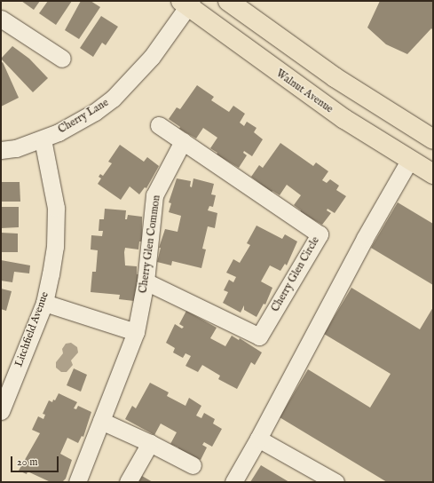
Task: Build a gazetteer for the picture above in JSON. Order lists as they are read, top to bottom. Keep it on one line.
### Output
{"streets":{"main road":["Walnut Avenue"],"street":["Cherry Lane","Cherry Glen Common","Cherry Glen Circle","Litchfield Avenue"]},"crossings":[["Walnut Avenue","Cherry Lane"],["Cherry Lane","Litchfield Avenue"],["Cherry Glen Common","Cherry Glen Circle"]],"scale_bar":"20 m"}
